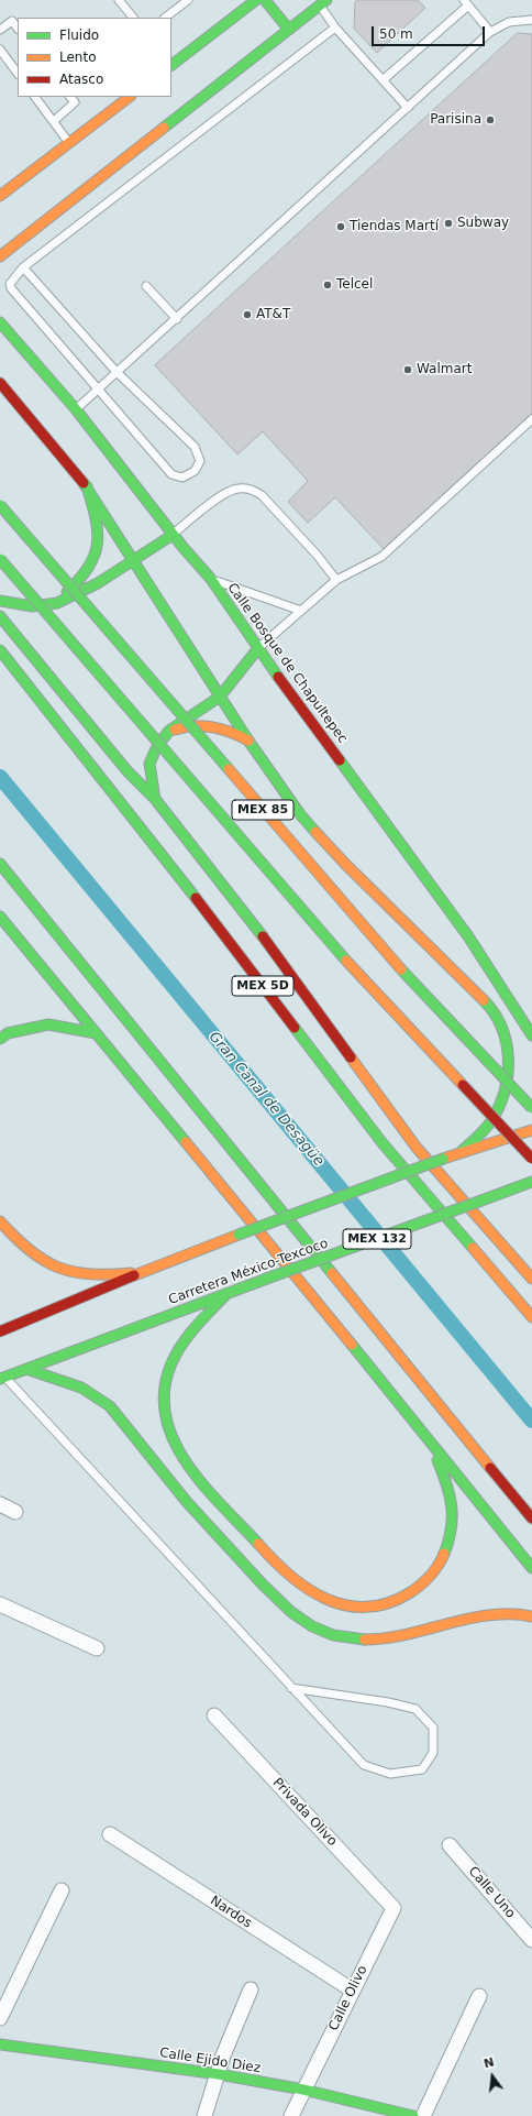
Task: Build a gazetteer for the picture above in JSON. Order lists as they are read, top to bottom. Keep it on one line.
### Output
{"streets":{"main road":["Calle Bosque de Chapultepec","MEX 85","MEX 5D","MEX 132","Carretera México-Texcoco","Calle Ejido Diez"],"street":["Privada Olivo","Calle Uno","Nardos","Calle Olivo"]},"crossings":[["Privada Olivo","Calle Olivo"],["Nardos","Calle Olivo"],["Calle Olivo","Calle Ejido Diez"]],"water":["Gran Canal de Desagüe"],"places":["Parisina","Subway","Tiendas Martí","Telcel","AT&T","Walmart"],"legend":["Fluido","Lento","Atasco"],"scale_bar":"50 m","north":"top"}
